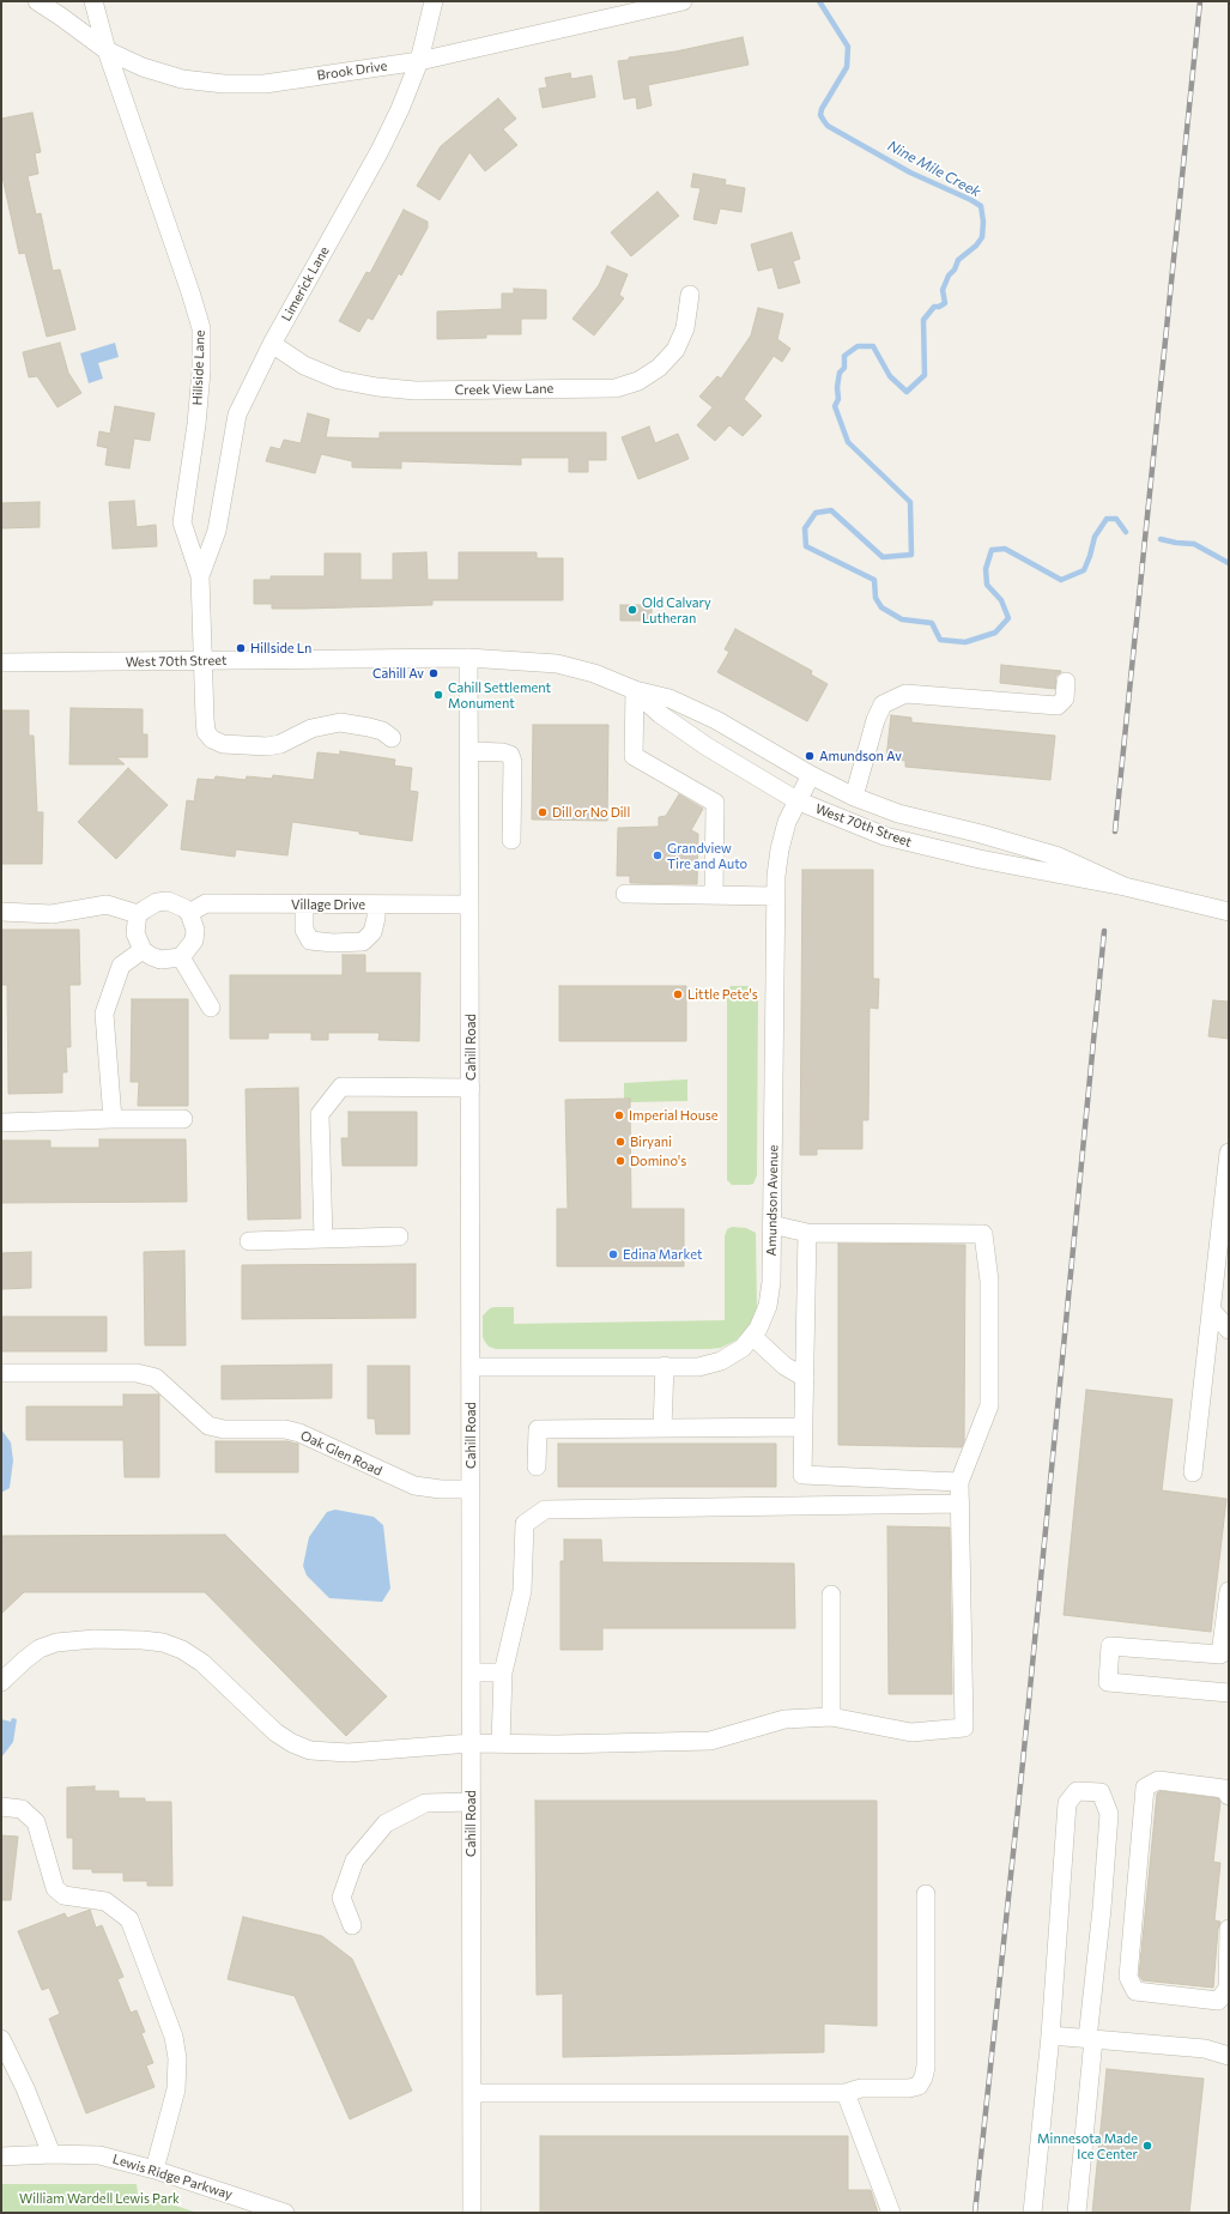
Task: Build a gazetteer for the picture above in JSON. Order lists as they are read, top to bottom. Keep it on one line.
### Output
{"streets":{"street":["Brook Drive","Limerick Lane","Hillside Lane","Creek View Lane","West 70th Street","Village Drive","Cahill Road","Amundson Avenue","Oak Glen Road","Lewis Ridge Parkway"]},"crossings":[["Brook Drive","Limerick Lane"],["Brook Drive","Hillside Lane"],["Limerick Lane","Hillside Lane"],["Limerick Lane","Creek View Lane"],["Hillside Lane","West 70th Street"],["West 70th Street","Cahill Road"],["West 70th Street","Amundson Avenue"],["Village Drive","Cahill Road"],["Cahill Road","Amundson Avenue"],["Cahill Road","Oak Glen Road"]],"water":["Nine Mile Creek"],"parks":["William Wardell Lewis Park"],"places":["Old Calvary Lutheran","Hillside Ln","Cahill Av","Cahill Settlement Monument","Amundson Av","Dill or No Dill","Grandview Tire and Auto","Little Pete's","Imperial House","Biryani","Domino's","Edina Market","Minnesota Made Ice Center"]}
